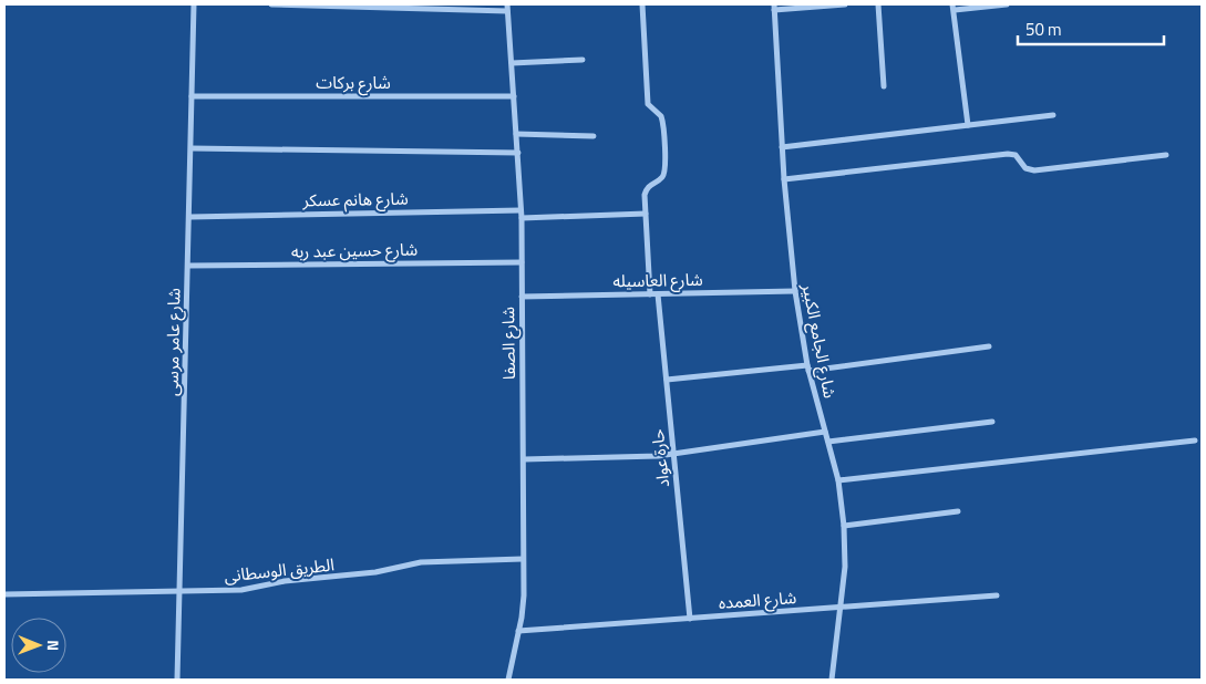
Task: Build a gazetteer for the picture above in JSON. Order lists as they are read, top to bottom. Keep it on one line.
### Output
{"streets":{"street":["شارع بركات","شارع هانم عسكر","شارع حسين عبد ربه","شارع العاسيله","شارع الجامع الكبير","شارع عامر مرسى","شارع الصفا","حارة عواد","الطريق الوسطانى","شارع العمده"]},"crossings":[["شارع بركات","شارع عامر مرسى"],["شارع بركات","شارع الصفا"],["شارع هانم عسكر","شارع عامر مرسى"],["شارع هانم عسكر","شارع الصفا"],["شارع حسين عبد ربه","شارع عامر مرسى"],["شارع حسين عبد ربه","شارع الصفا"],["شارع العاسيله","شارع الجامع الكبير"],["شارع العاسيله","شارع الصفا"],["شارع العاسيله","حارة عواد"],["شارع الجامع الكبير","شارع العمده"],["شارع عامر مرسى","الطريق الوسطانى"],["شارع الصفا","الطريق الوسطانى"],["شارع الصفا","شارع العمده"],["حارة عواد","شارع العمده"]],"scale_bar":"50 m","north":"right"}
